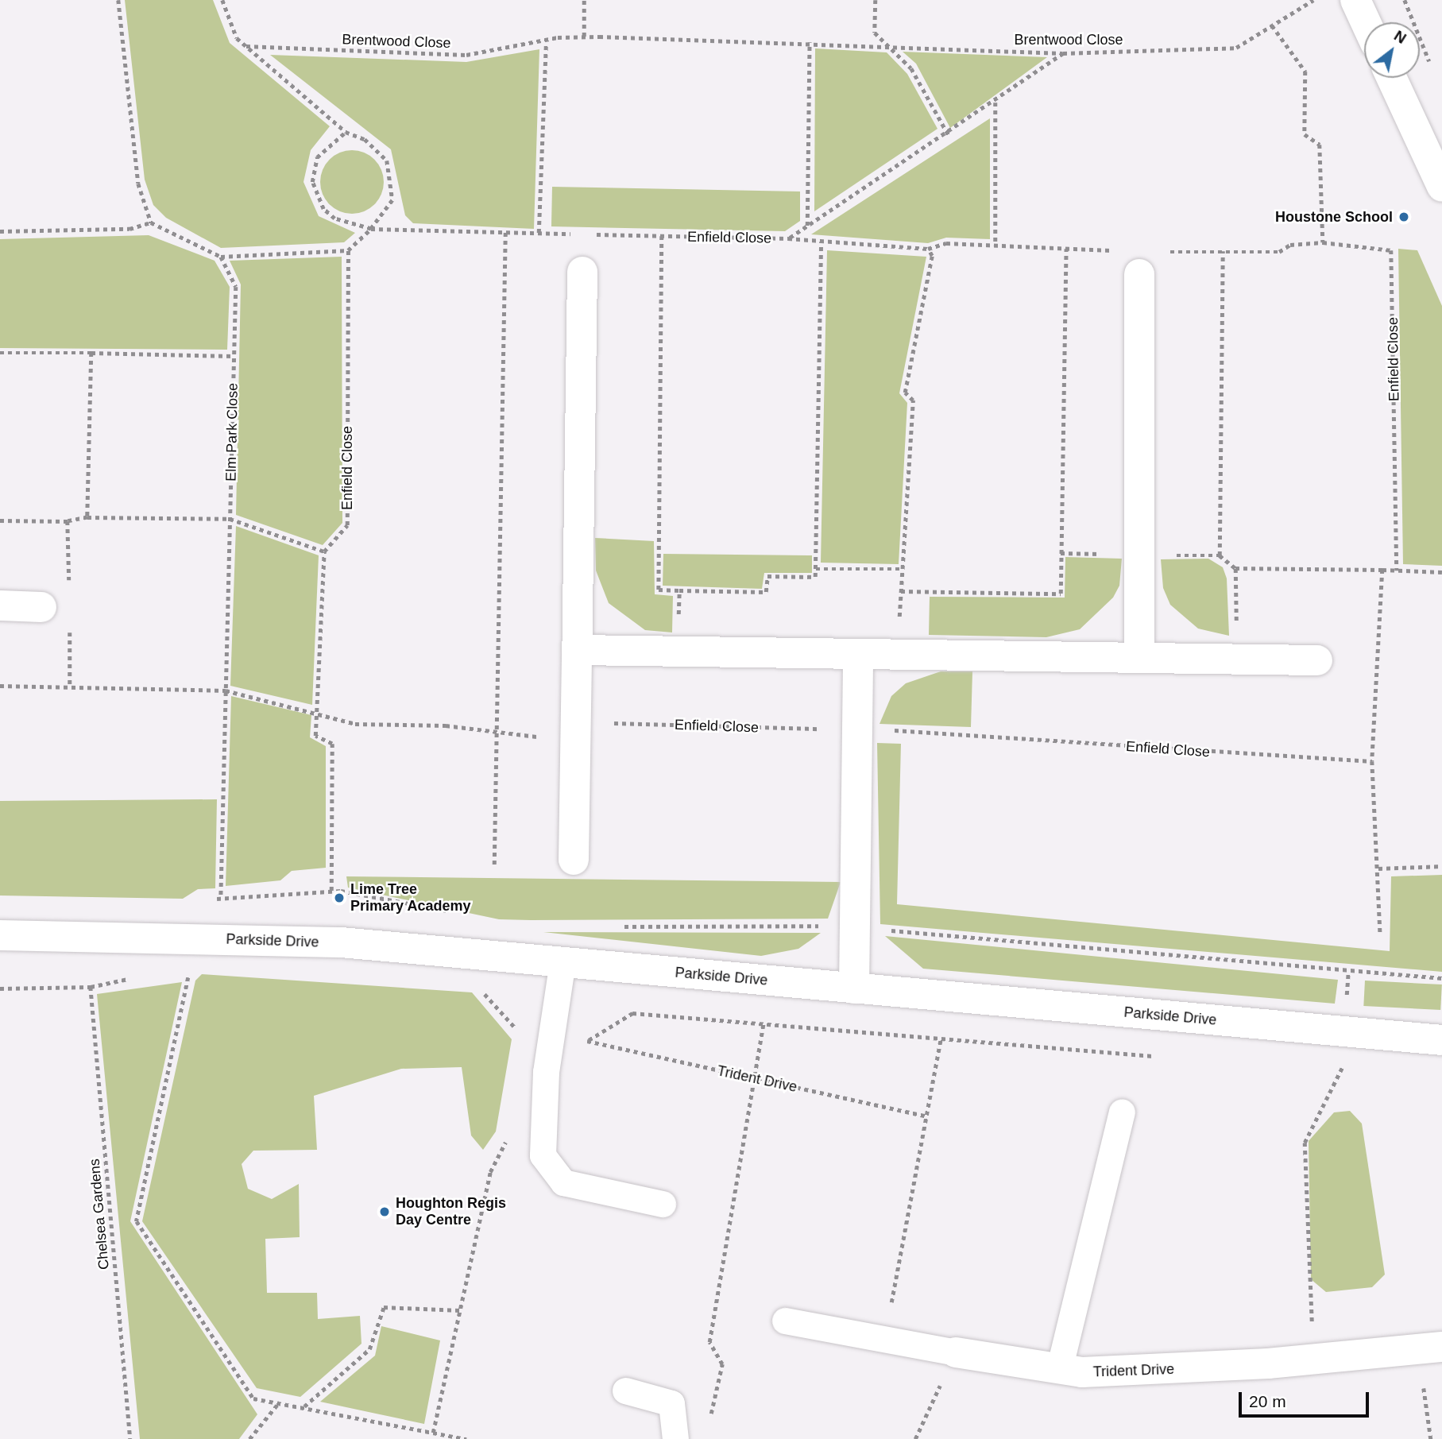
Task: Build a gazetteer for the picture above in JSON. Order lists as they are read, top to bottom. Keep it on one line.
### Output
{"streets":{"street":["Parkside Drive","Trident Drive"],"path":["Brentwood Close","Enfield Close","Elm Park Close","Chelsea Gardens"]},"crossings":[["Enfield Close","Elm Park Close"]],"places":["Houstone School","Lime Tree Primary Academy","Houghton Regis Day Centre"],"scale_bar":"20 m","north":"top right"}
